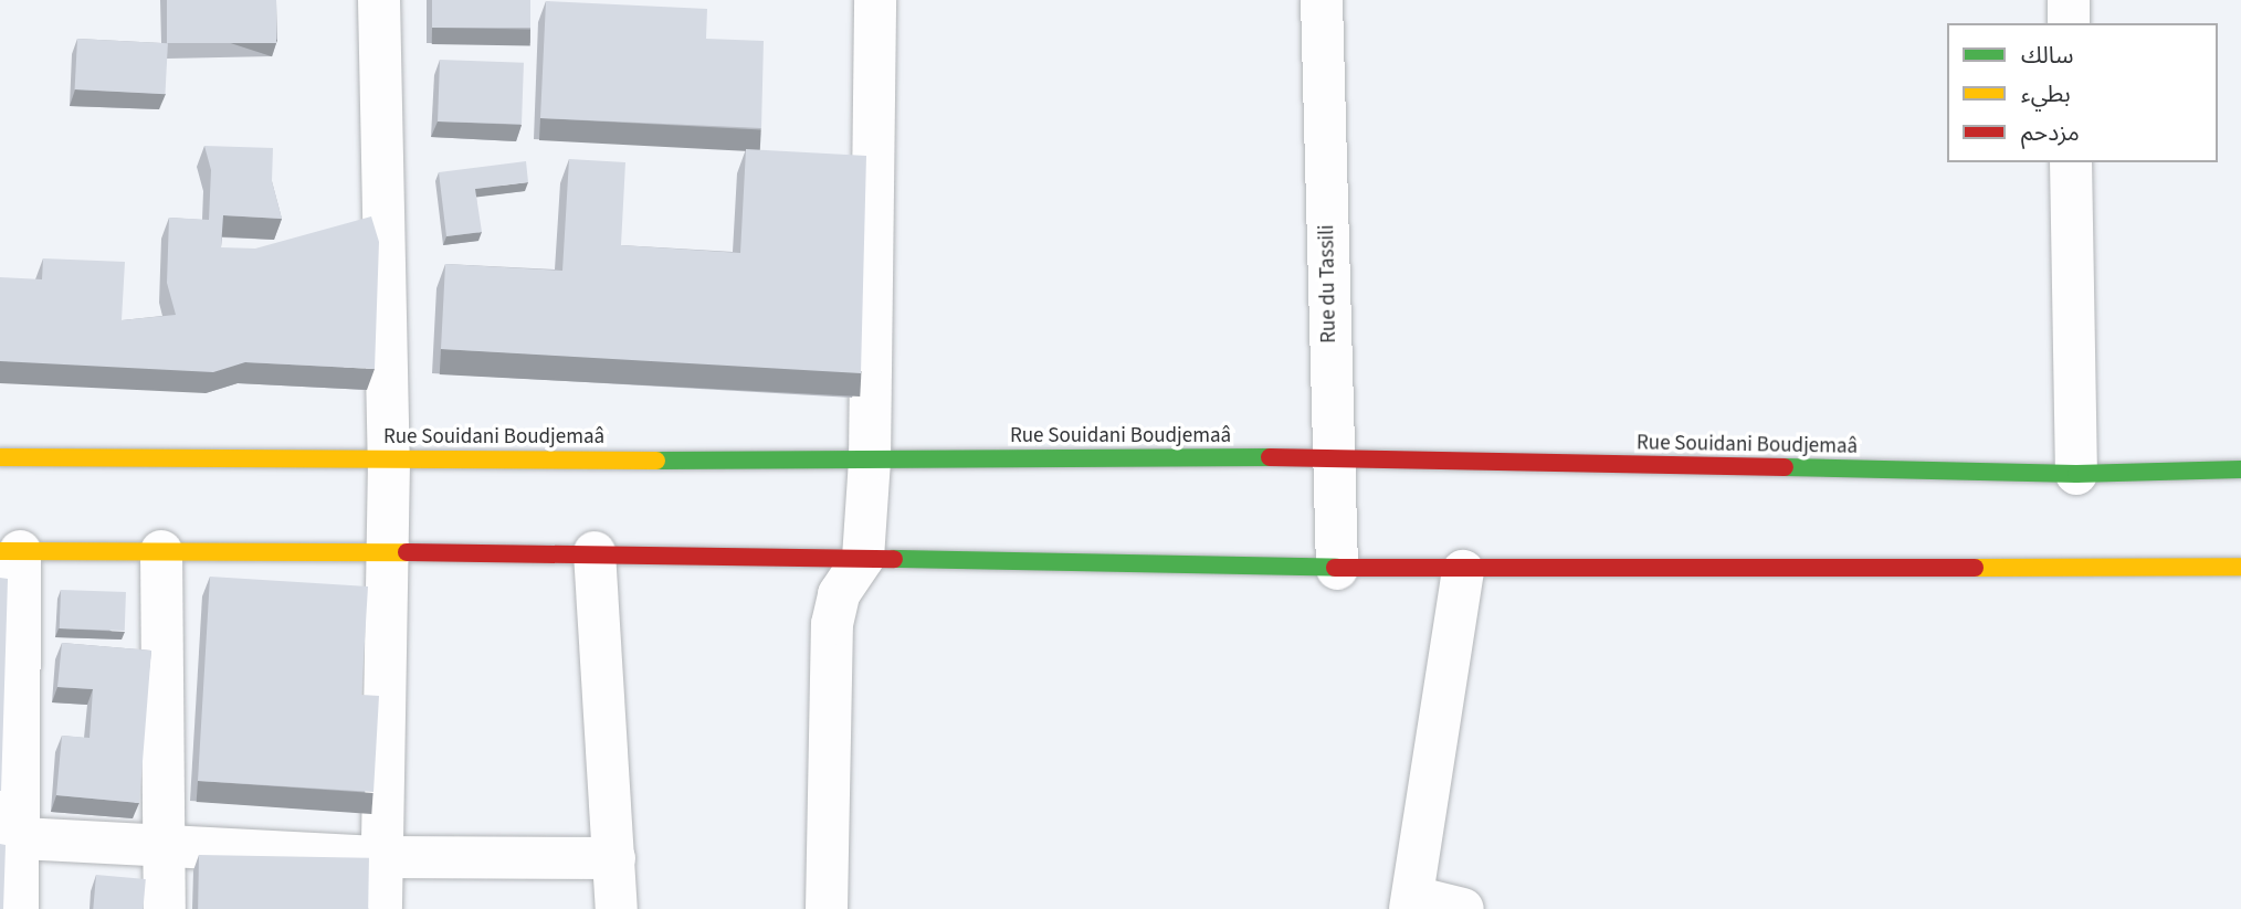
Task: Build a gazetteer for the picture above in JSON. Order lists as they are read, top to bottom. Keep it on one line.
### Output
{"streets":{"main road":["Rue Souidani Boudjemaâ"],"street":["Rue du Tassili"]},"crossings":[["Rue du Tassili","Rue Souidani Boudjemaâ"]],"legend":["سالك","بطيء","مزدحم"]}
